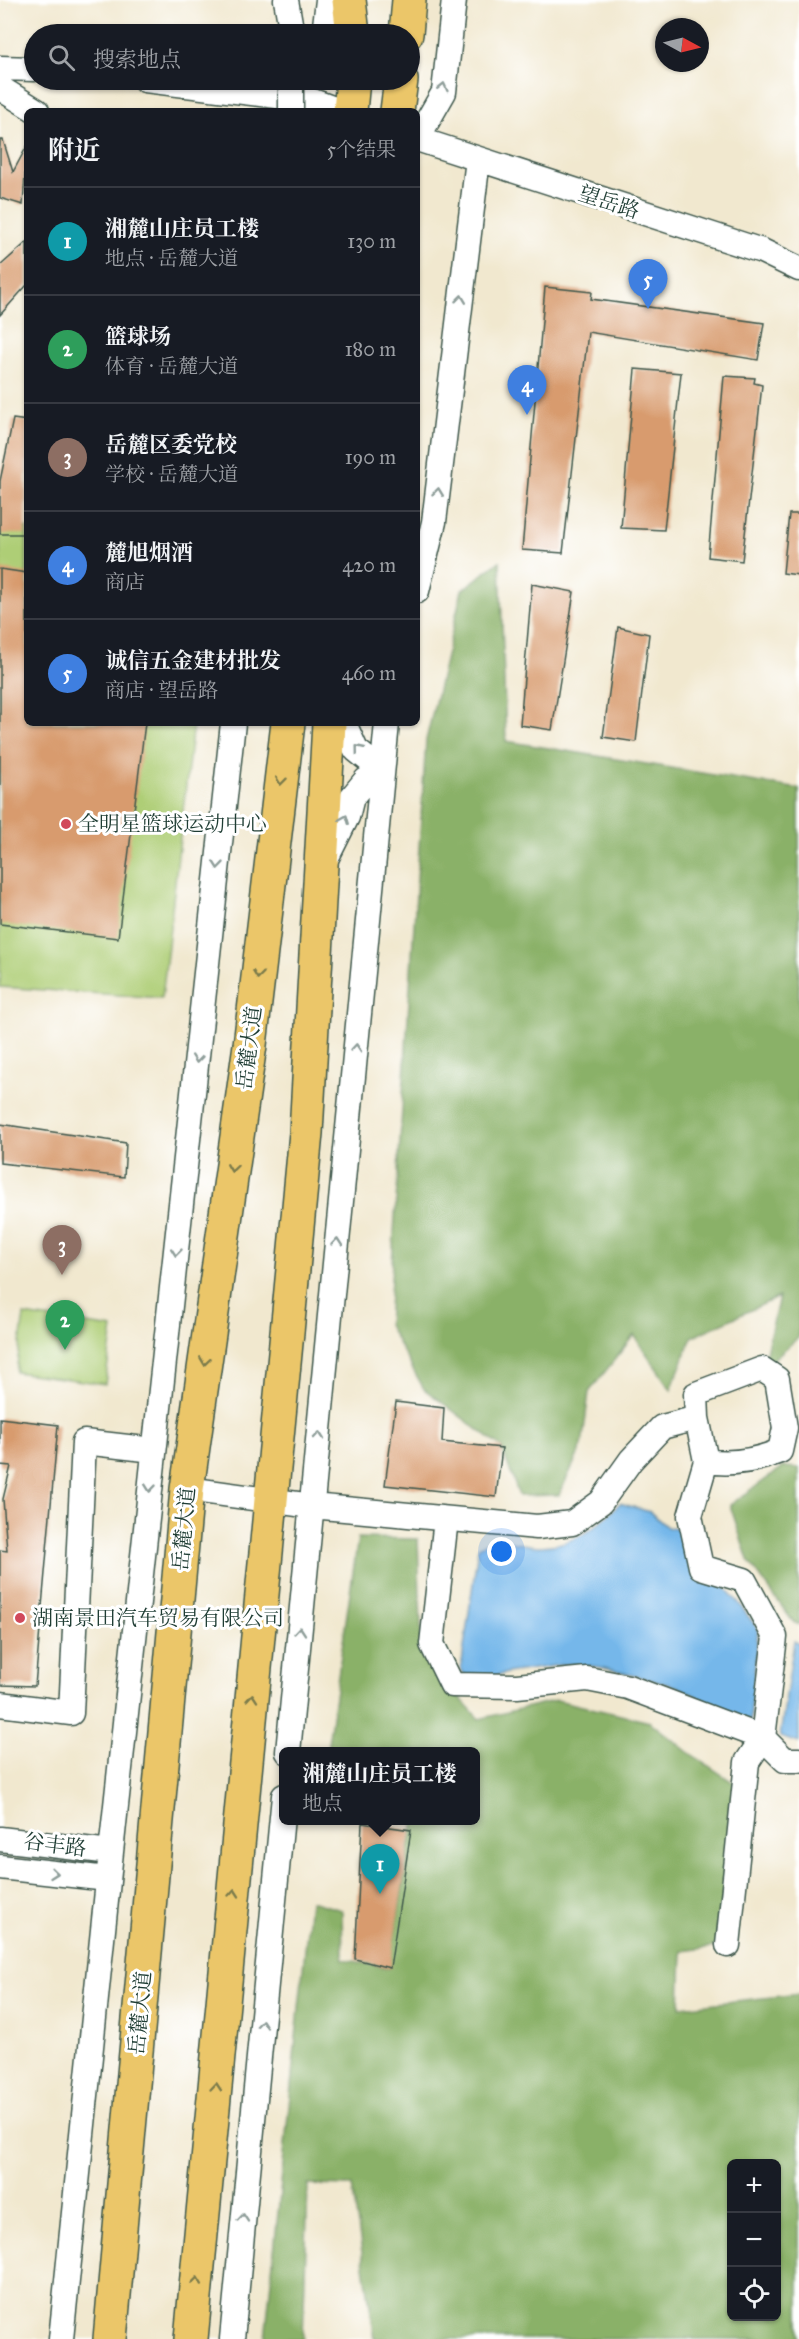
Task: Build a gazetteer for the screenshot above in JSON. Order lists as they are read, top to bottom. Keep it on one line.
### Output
{"streets":{"highway":["岳麓大道"],"street":["望岳路","谷丰路"]},"places":["全明星篮球运动中心","湖南景田汽车贸易有限公司"],"north":"right","page":{"search":"搜索地点","heading":["附近","5个结果"],"list":[{"mark":"1","name":"湘麓山庄员工楼","note":"地点 · 岳麓大道","value":"130 m"},{"mark":"2","name":"篮球场","note":"体育 · 岳麓大道","value":"180 m"},{"mark":"3","name":"岳麓区委党校","note":"学校 · 岳麓大道","value":"190 m"},{"mark":"4","name":"麓旭烟酒","note":"商店","value":"420 m"},{"mark":"5","name":"诚信五金建材批发","note":"商店 · 望岳路","value":"460 m"}],"pins":["5","4","3","2","1"],"popup":["湘麓山庄员工楼","地点"],"map_buttons":["+","−"]}}
